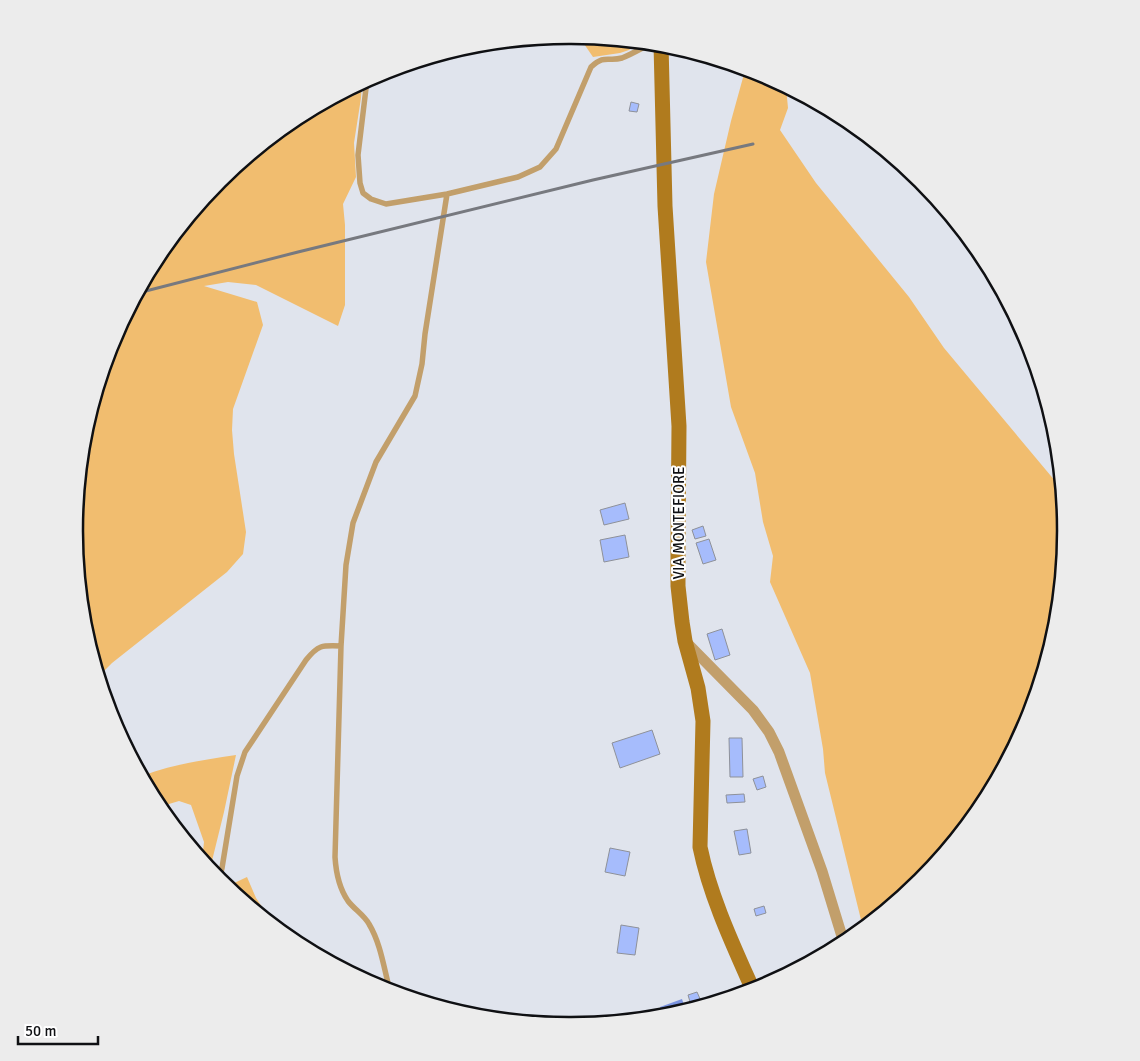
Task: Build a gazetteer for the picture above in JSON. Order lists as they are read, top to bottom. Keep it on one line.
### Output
{"streets":{"main road":["VIA MONTEFIORE"]},"scale_bar":"50 m"}
